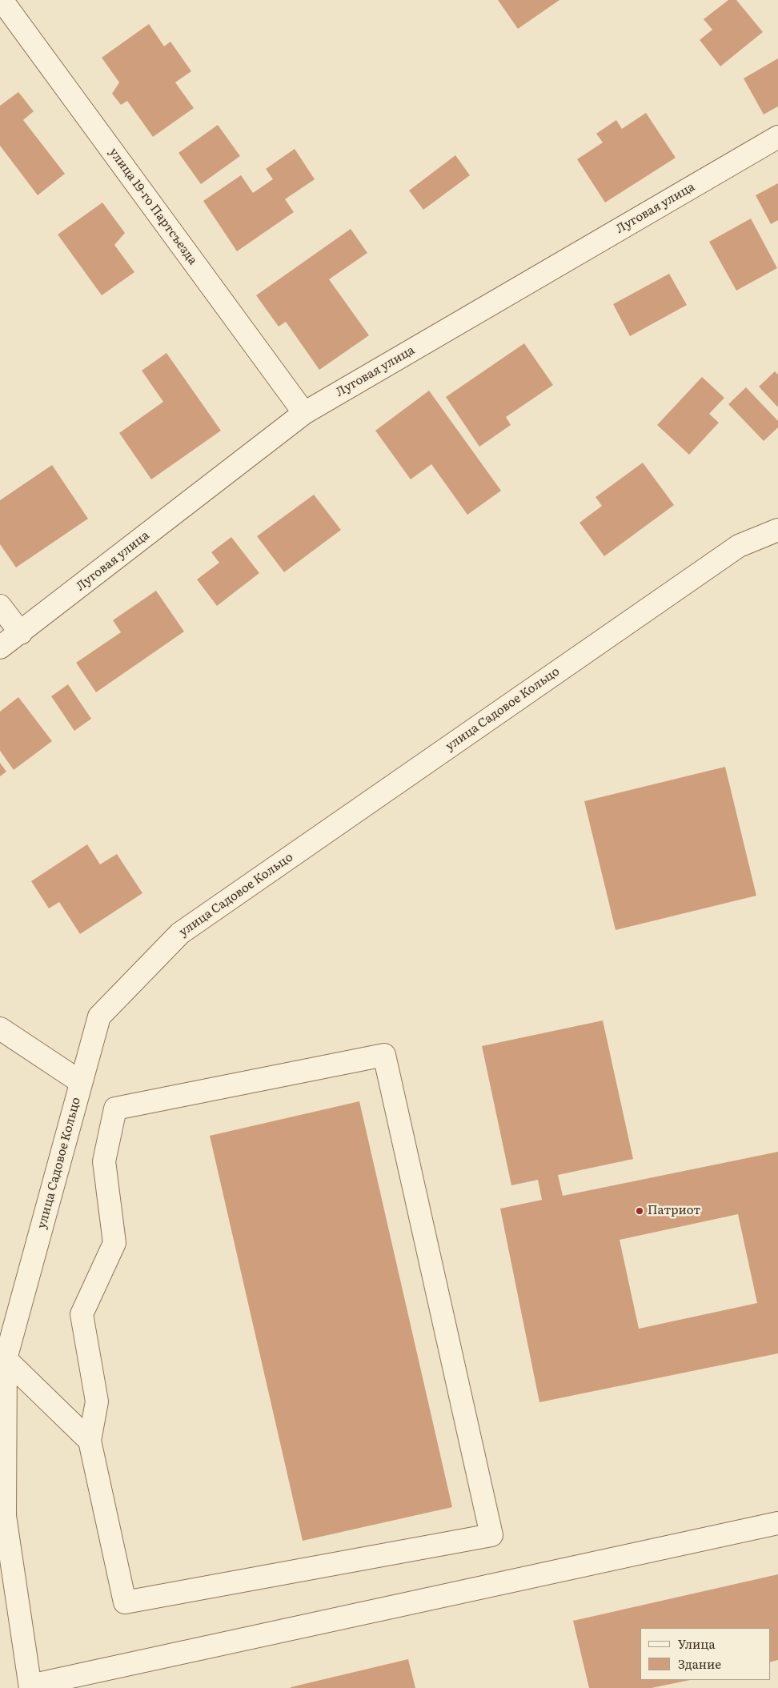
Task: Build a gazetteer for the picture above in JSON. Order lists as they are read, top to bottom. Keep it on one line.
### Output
{"streets":{"street":["улица 19-го Партсъезда","Луговая улица","улица Садовое Кольцо"]},"crossings":[["улица 19-го Партсъезда","Луговая улица"]],"places":["Патриот"],"legend":["Улица","Здание"]}
